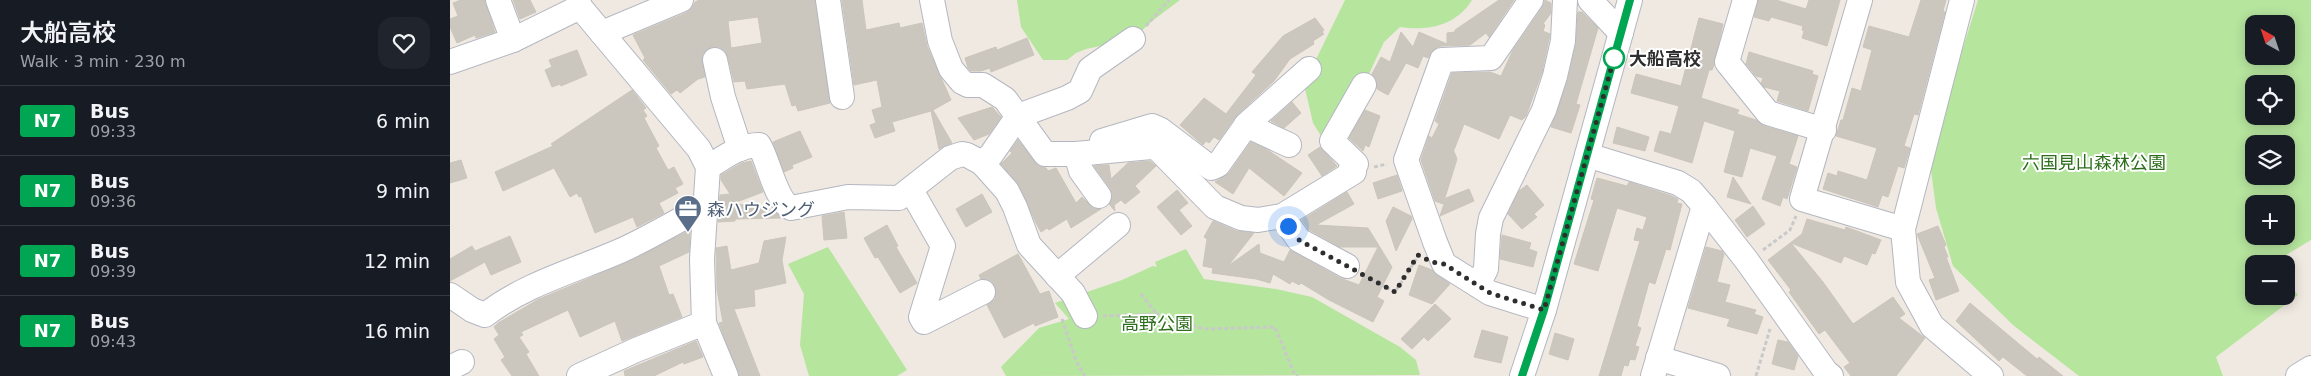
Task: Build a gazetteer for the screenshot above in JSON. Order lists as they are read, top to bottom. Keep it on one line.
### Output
{"parks":["六国見山森林公園","高野公園"],"places":{"other":["大船高校"],"office":["森ハウジング"]},"lines":["bus line N7"],"north":"top left","page":{"heading":["大船高校","Walk · 3 min · 230 m"],"map_buttons":["+","−"],"list":[{"mark":"N7","name":"Bus","note":"09:33","value":"6 min"},{"mark":"N7","name":"Bus","note":"09:36","value":"9 min"},{"mark":"N7","name":"Bus","note":"09:39","value":"12 min"},{"mark":"N7","name":"Bus","note":"09:43","value":"16 min"}]}}
